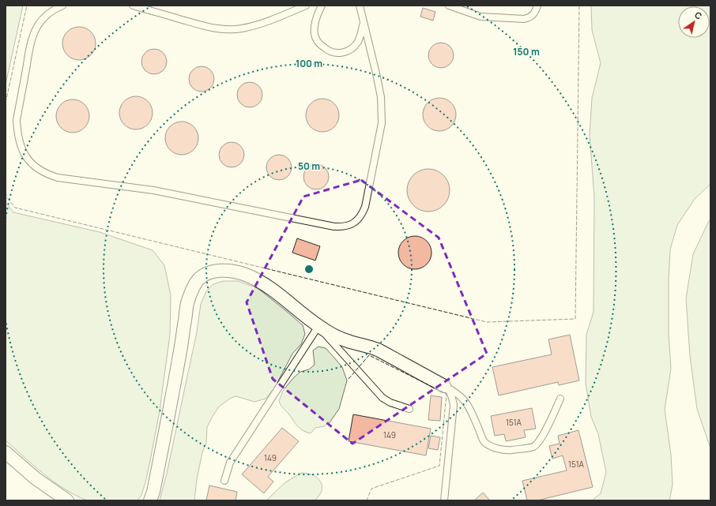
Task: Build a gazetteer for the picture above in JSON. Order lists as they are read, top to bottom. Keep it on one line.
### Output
{"house_numbers":["151А","149","149","151А"],"north":"top right","rings":["150 m","100 m","50 m"]}
